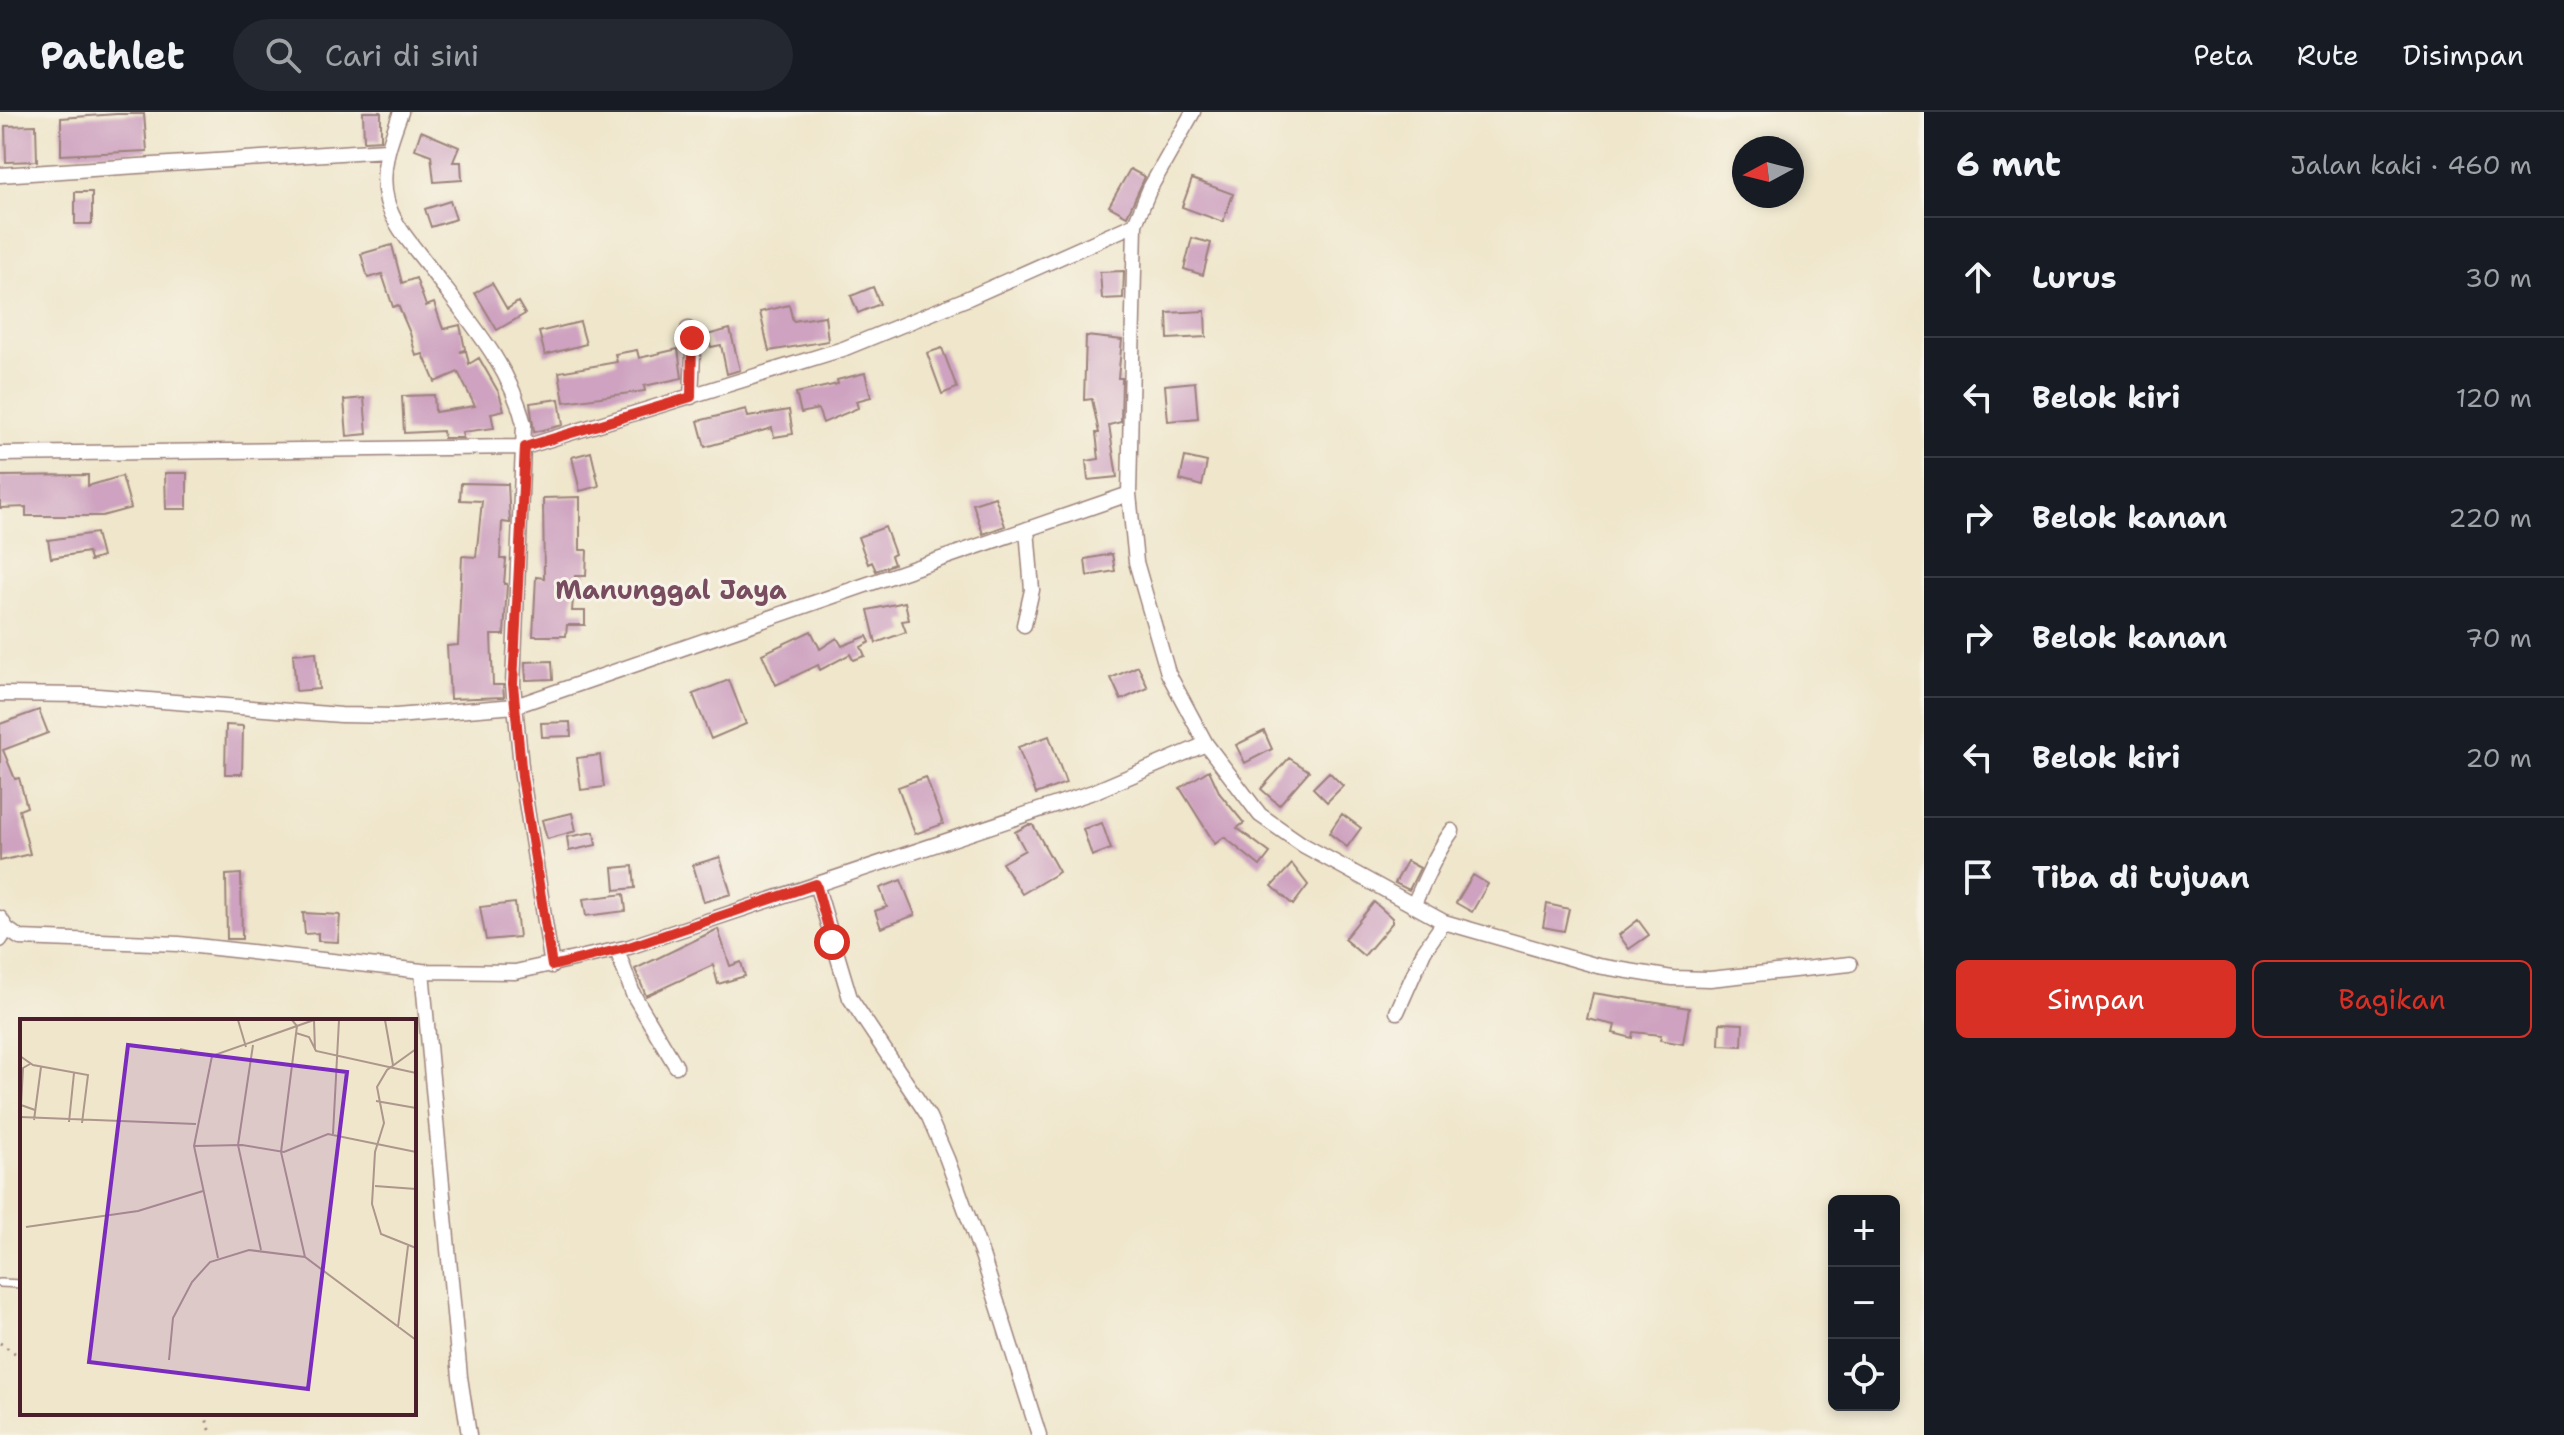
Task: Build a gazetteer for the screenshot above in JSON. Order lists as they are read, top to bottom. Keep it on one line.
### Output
{"districts":["Manunggal Jaya"],"north":"left","page":{"header":"Pathlet","search":"Cari di sini","nav":["Peta","Rute","Disimpan"],"heading":["6 mnt","Jalan kaki · 460 m"],"list":[["Lurus","30 m"],["Belok kiri","120 m"],["Belok kanan","220 m"],["Belok kanan","70 m"],["Belok kiri","20 m"],"Tiba di tujuan"],"buttons":["Simpan","Bagikan"],"map_buttons":["+","−"]}}
